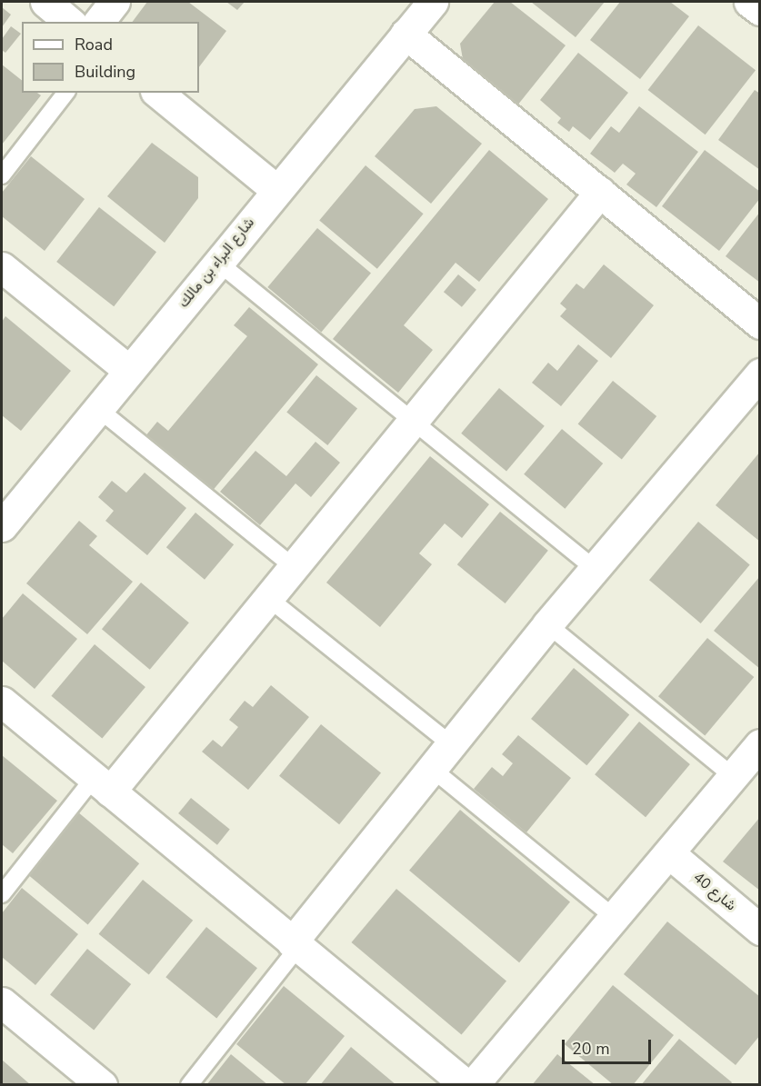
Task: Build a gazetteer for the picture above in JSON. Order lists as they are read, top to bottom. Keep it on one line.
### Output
{"streets":{"street":["شارع البراء بن مالك","شارع 40"]},"legend":["Road","Building"],"scale_bar":"20 m"}
